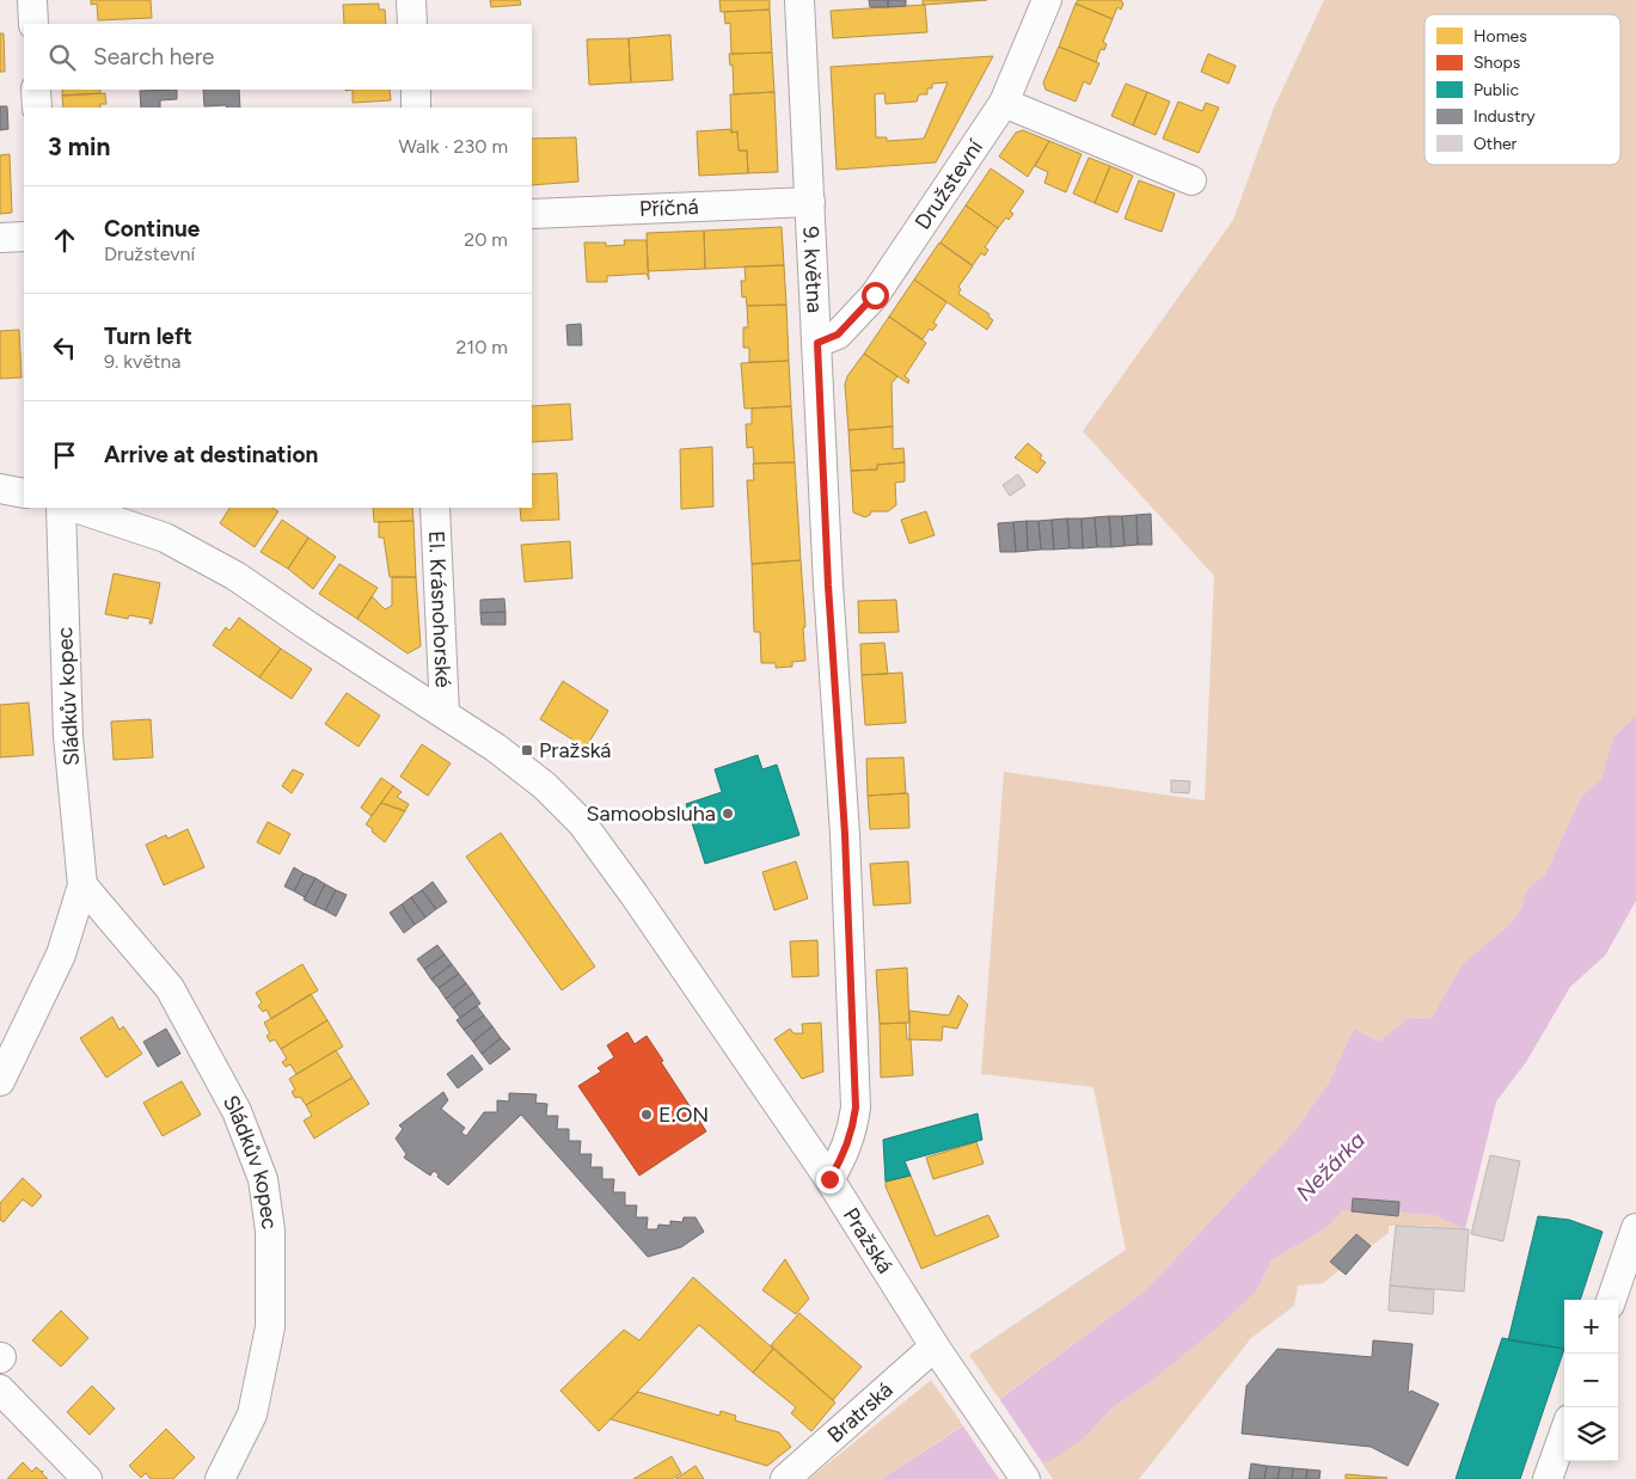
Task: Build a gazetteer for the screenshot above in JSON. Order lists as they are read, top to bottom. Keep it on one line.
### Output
{"streets":{"street":["Družstevní","Příčná","9. května","El. Krásnohorské","Sládkův kopec","Pražská","Bratrská"]},"crossings":[["Družstevní","9. května"],["Příčná","9. května"],["9. května","Pražská"],["El. Krásnohorské","Pražská"],["Pražská","Bratrská"]],"water":["Nežárka"],"places":{"transit":["Pražská"],"other":["Samoobsluha","E.ON"]},"legend":["Homes","Shops","Public","Industry","Other"],"page":{"search":"Search here","heading":["3 min","Walk · 230 m"],"list":[["Continue","Družstevní","20 m"],["Turn left","9. května","210 m"],"Arrive at destination"],"map_buttons":["+","−"]}}
